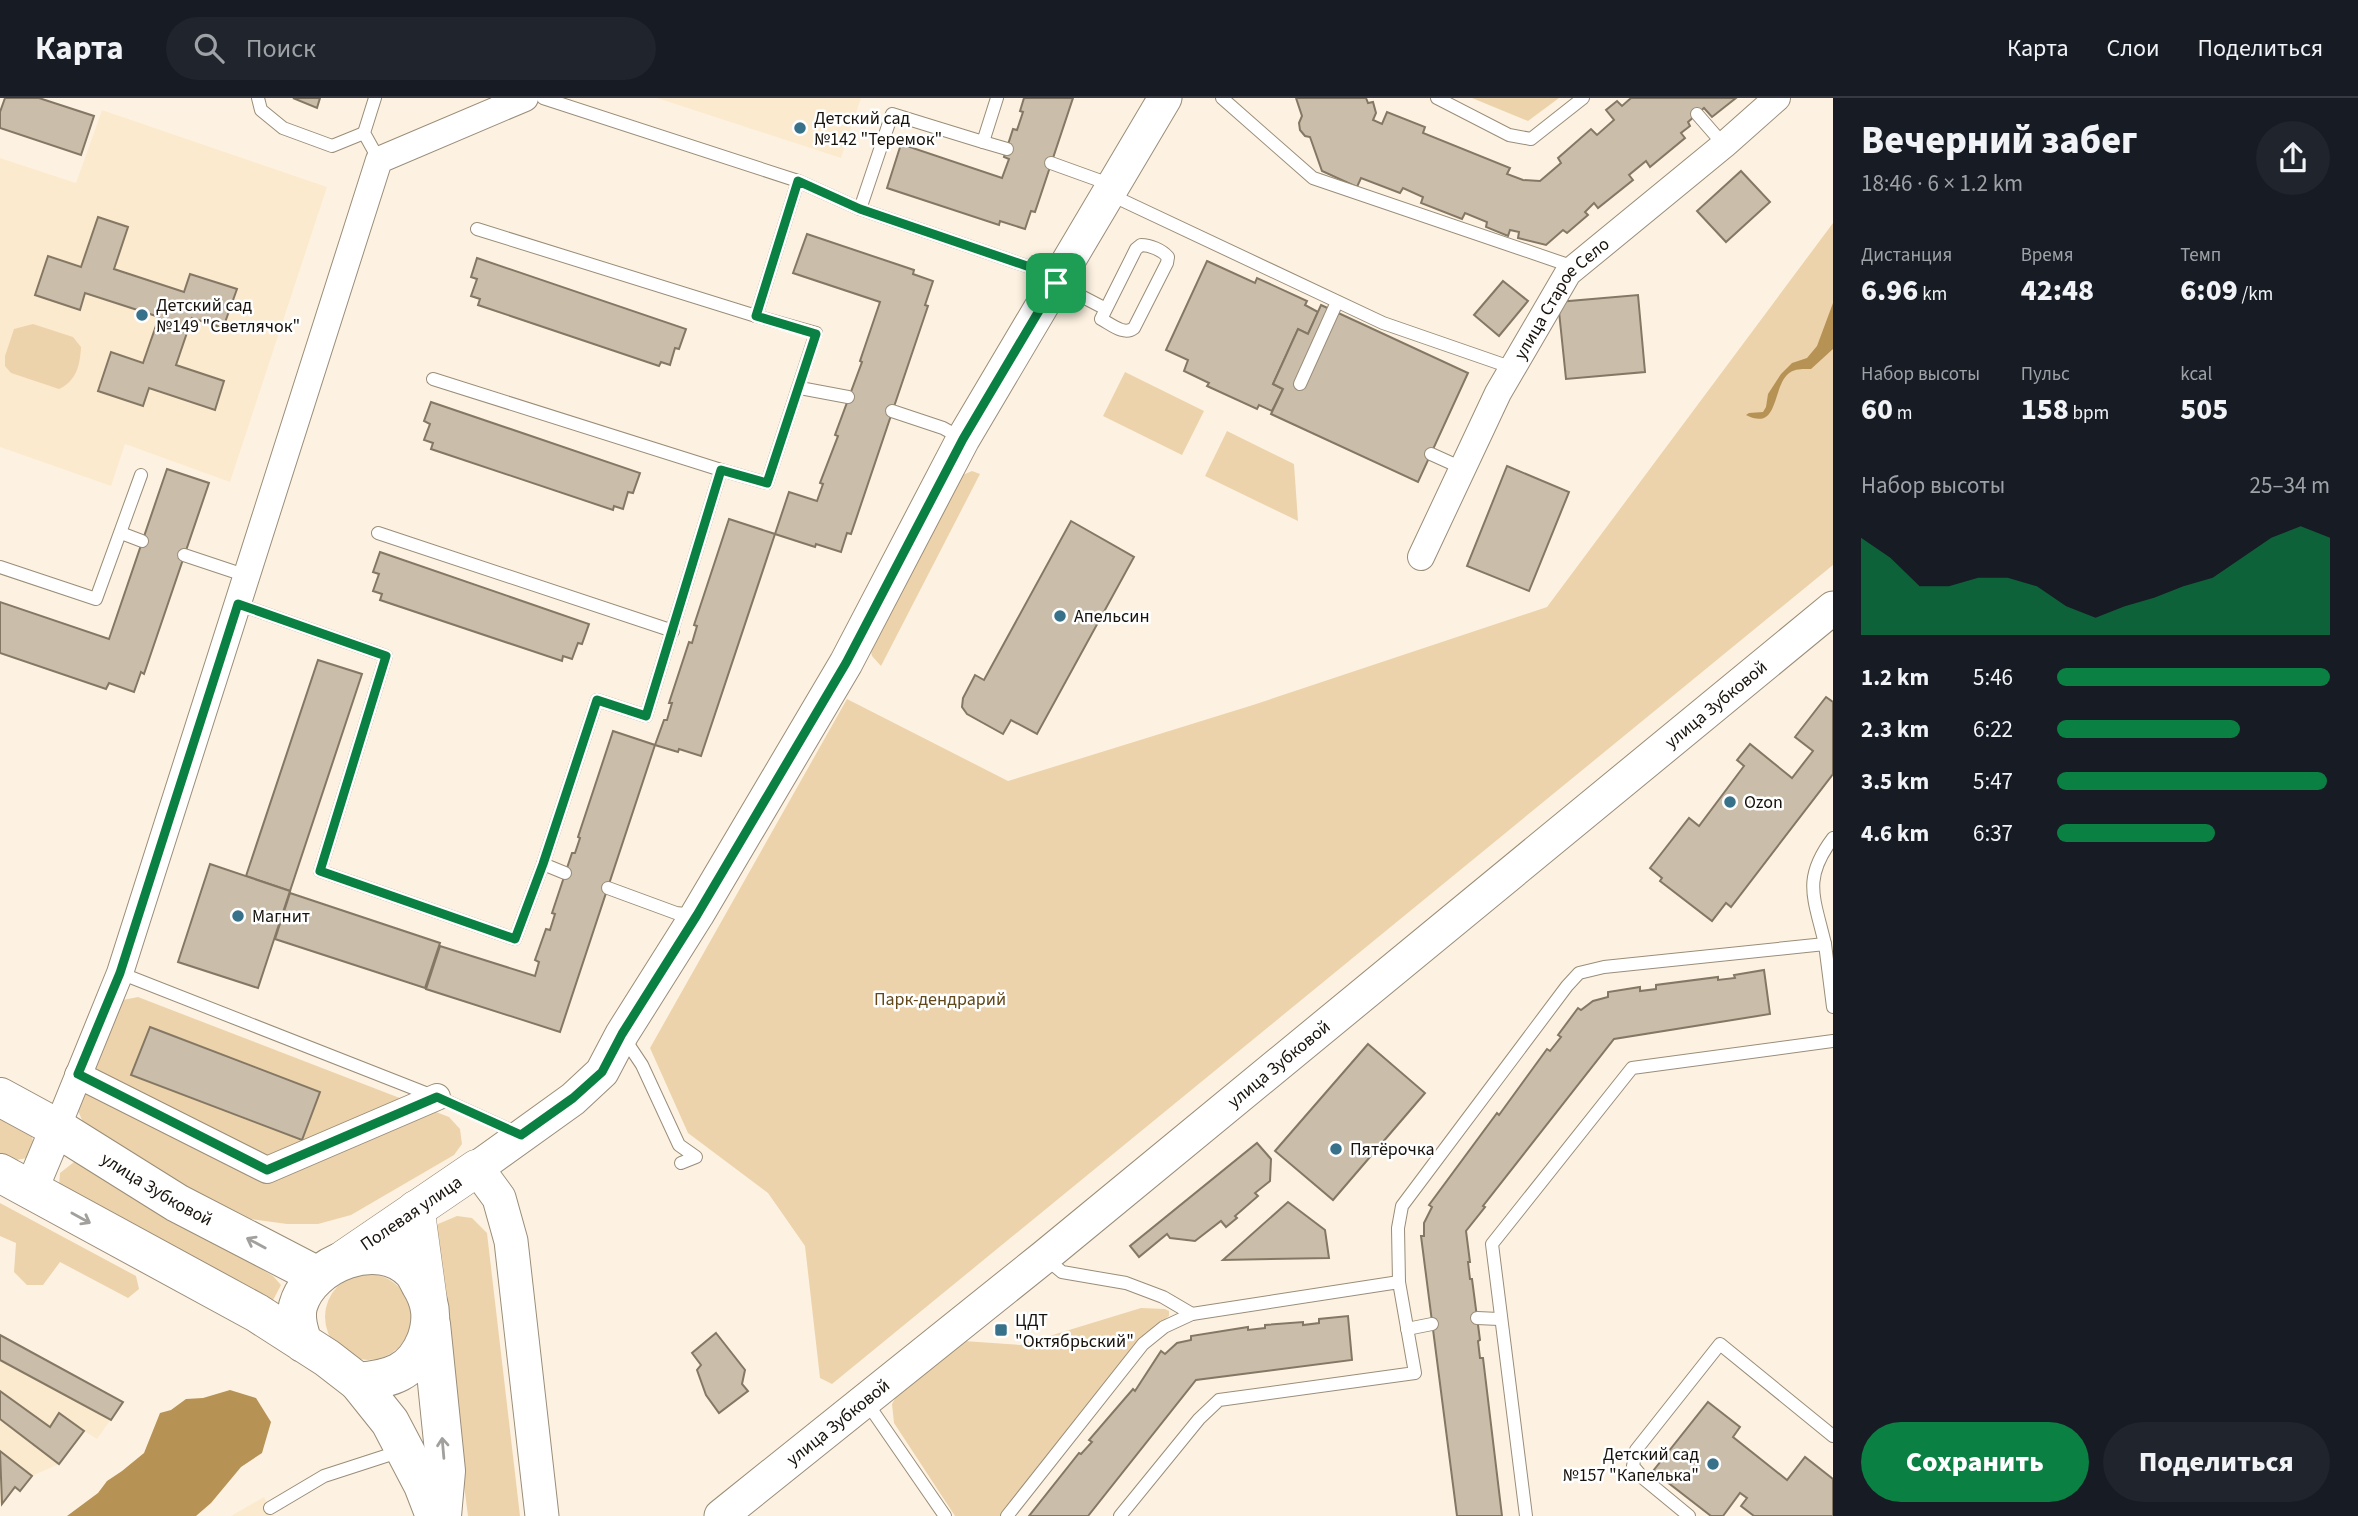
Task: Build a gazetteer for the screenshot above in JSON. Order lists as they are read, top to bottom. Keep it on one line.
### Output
{"streets":{"main road":["улица Зубковой","Полевая улица"],"street":["улица Старое Село"]},"crossings":[["улица Зубковой","Полевая улица"]],"parks":["Парк-дендрарий"],"places":{"other":["Детский сад №142 \"Теремок\"","Детский сад №149 \"Светлячок\"","Апельсин","Ozon","Магнит","Пятёрочка","Детский сад №157 \"Капелька\""],"transit":["ЦДТ \"Октябрьский\""]},"page":{"header":"Карта","search":"Поиск","nav":["Карта","Слои","Поделиться"],"heading":["Вечерний забег","18:46 · 6 × 1.2 km"],"stats":[["Дистанция","6.96 km"],["Время","42:48"],["Темп","6:09 /km"],["Набор высоты","60 m"],["Пульс","158 bpm"],["kcal","505"]],"chart":["Набор высоты","25–34 m"],"list":[{"name":"1.2 km","note":"5:46"},{"name":"2.3 km","note":"6:22"},{"name":"3.5 km","note":"5:47"},{"name":"4.6 km","note":"6:37"}],"buttons":["Сохранить","Поделиться"]}}
